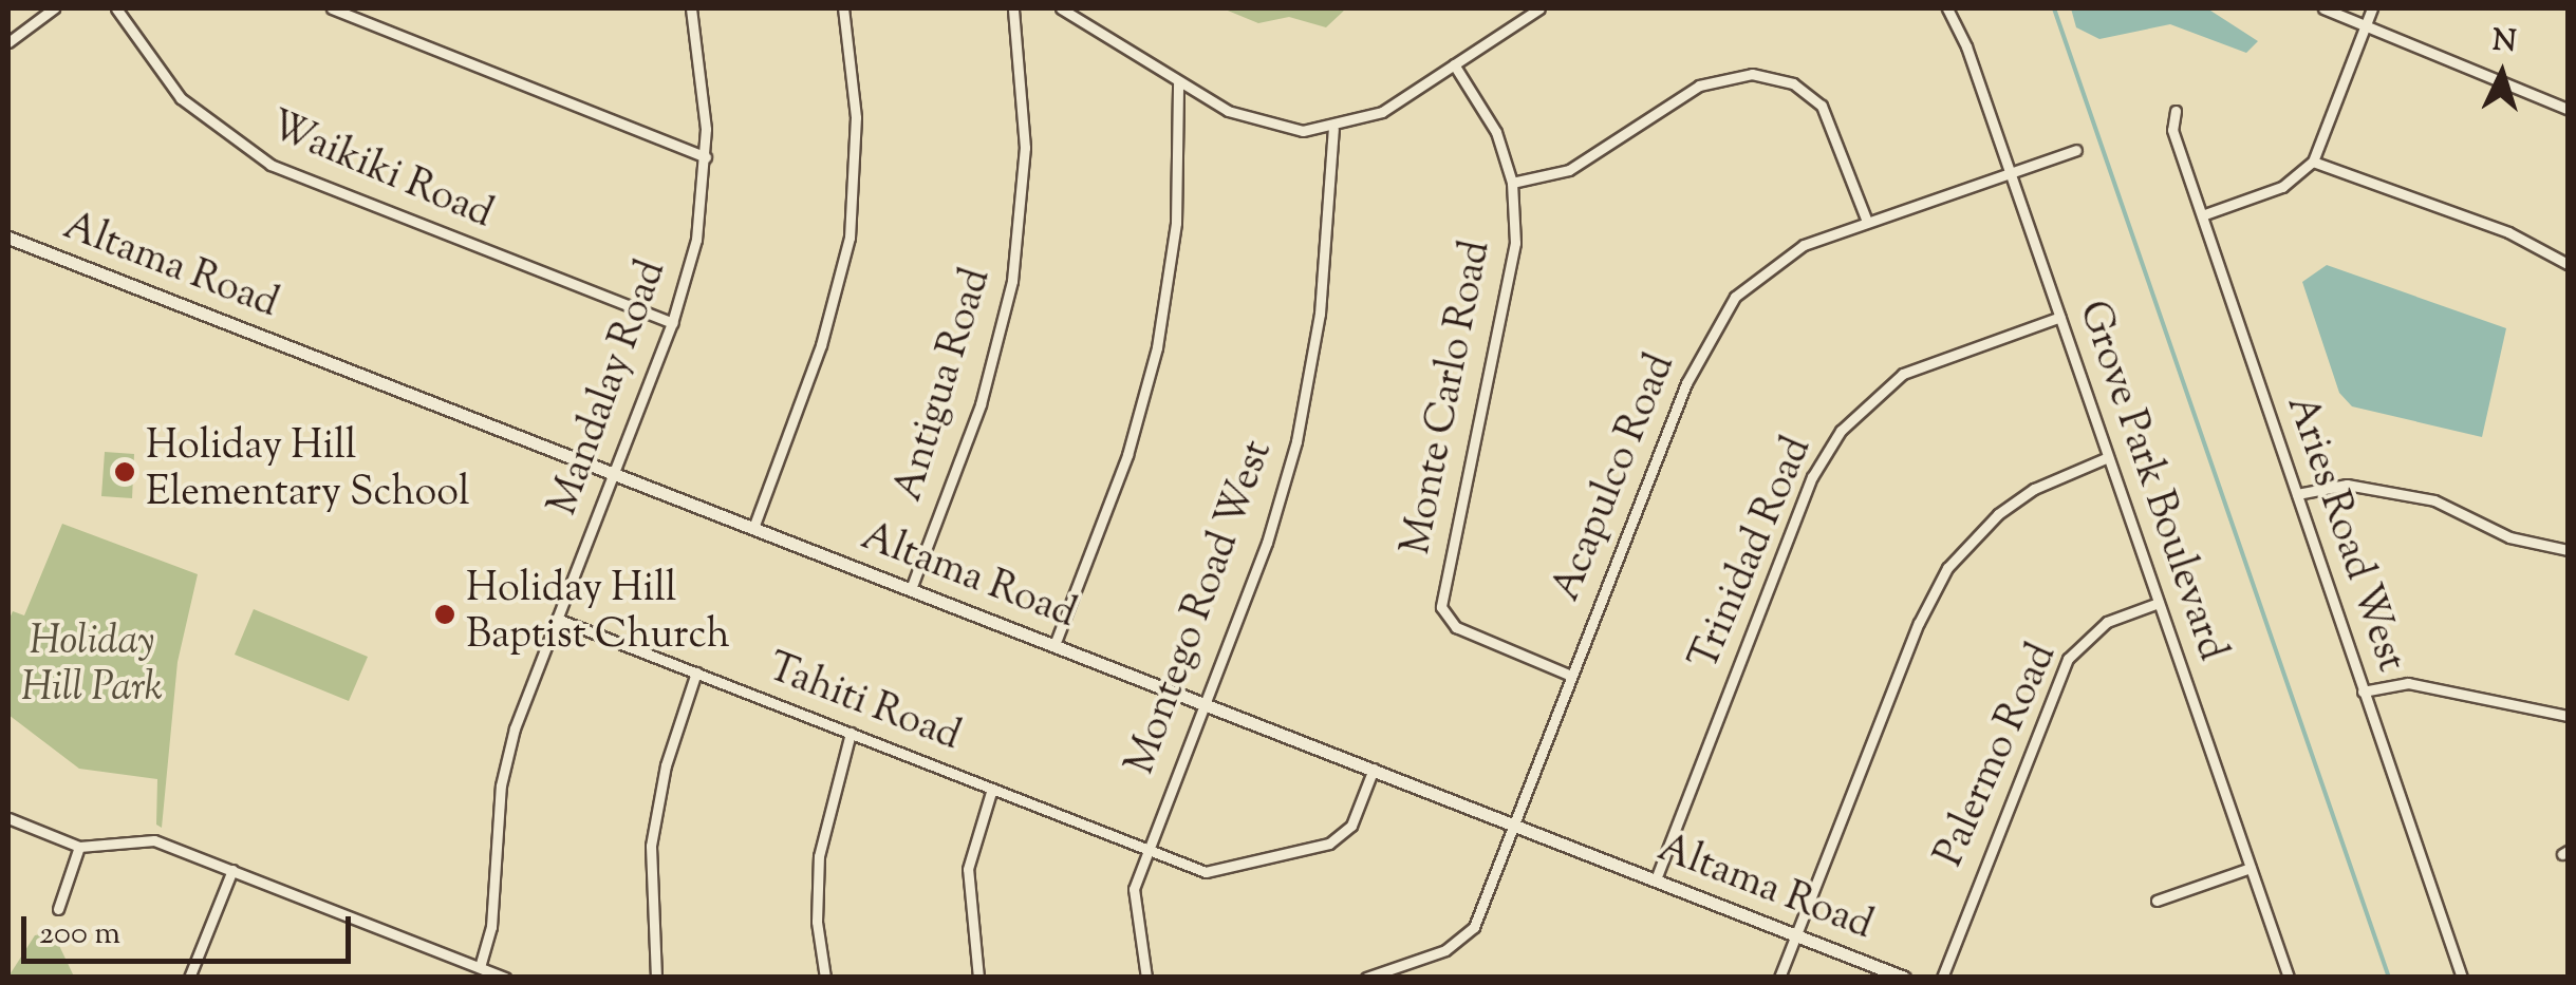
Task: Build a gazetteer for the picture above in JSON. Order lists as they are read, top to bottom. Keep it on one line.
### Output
{"streets":{"street":["Waikiki Road","Altama Road","Antigua Road","Mandalay Road","Monte Carlo Road","Acapulco Road","Grove Park Boulevard","Aries Road West","Trinidad Road","Montego Road West","Tahiti Road","Palermo Road"]},"crossings":[["Waikiki Road","Mandalay Road"],["Altama Road","Antigua Road"],["Altama Road","Mandalay Road"],["Altama Road","Acapulco Road"],["Altama Road","Trinidad Road"],["Altama Road","Montego Road West"],["Altama Road","Tahiti Road"],["Mandalay Road","Tahiti Road"],["Monte Carlo Road","Acapulco Road"],["Acapulco Road","Grove Park Boulevard"],["Grove Park Boulevard","Trinidad Road"],["Grove Park Boulevard","Palermo Road"],["Montego Road West","Tahiti Road"]],"parks":["Holiday Hill Park"],"places":["Holiday Hill Elementary School","Holiday Hill Baptist Church"],"scale_bar":"200 m","north":"top"}
